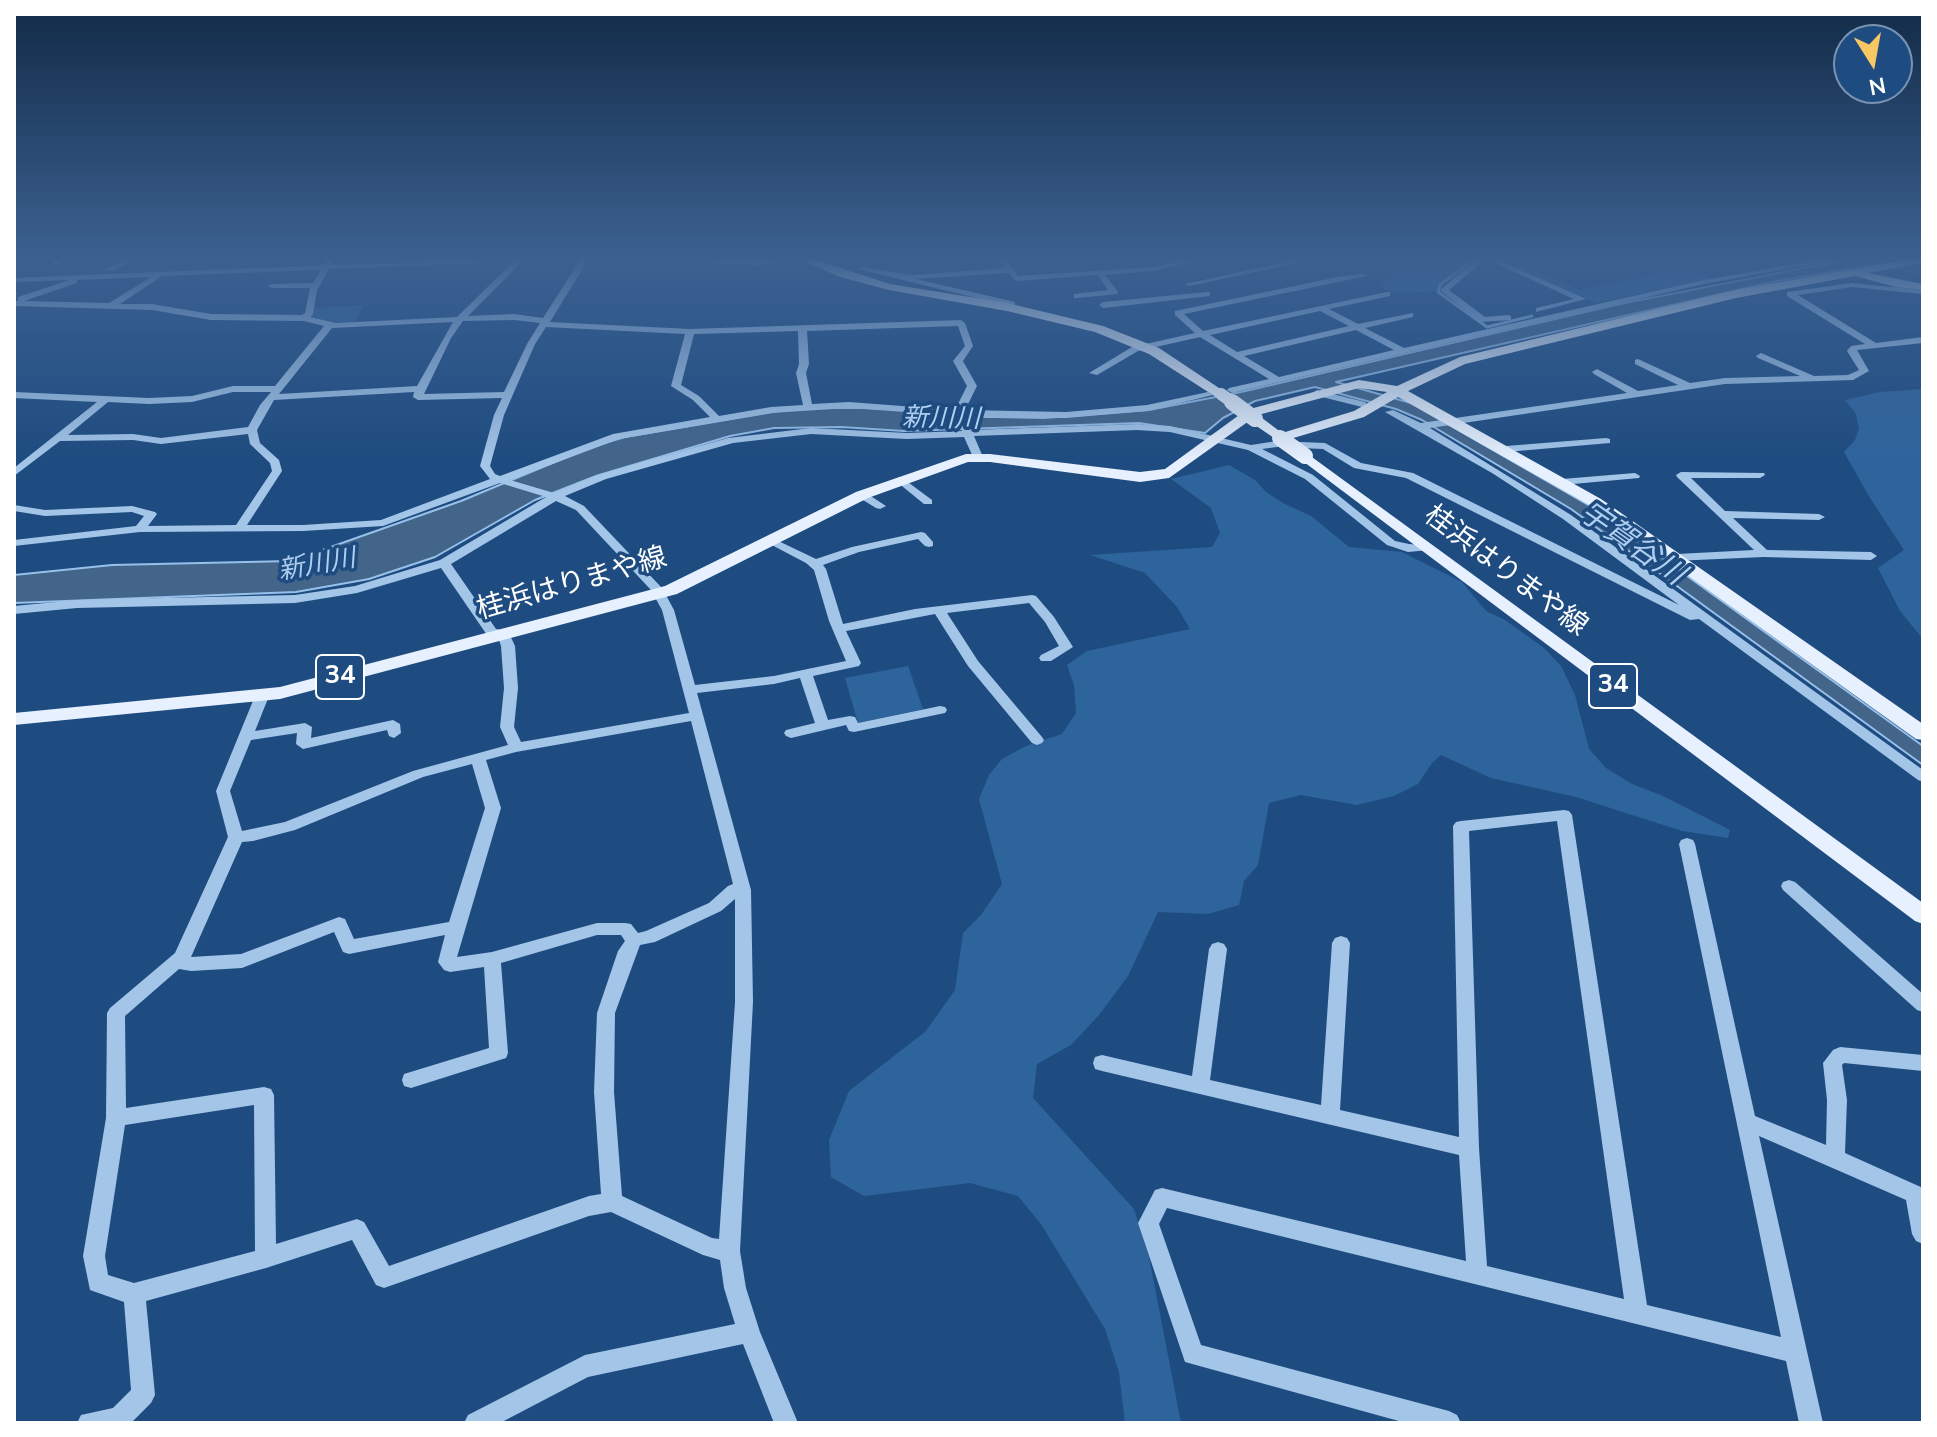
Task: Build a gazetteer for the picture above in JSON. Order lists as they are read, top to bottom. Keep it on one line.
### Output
{"streets":{"main road":["桂浜はりまや線","34"]},"water":["新川川","宇賀谷川"],"north":"bottom"}
